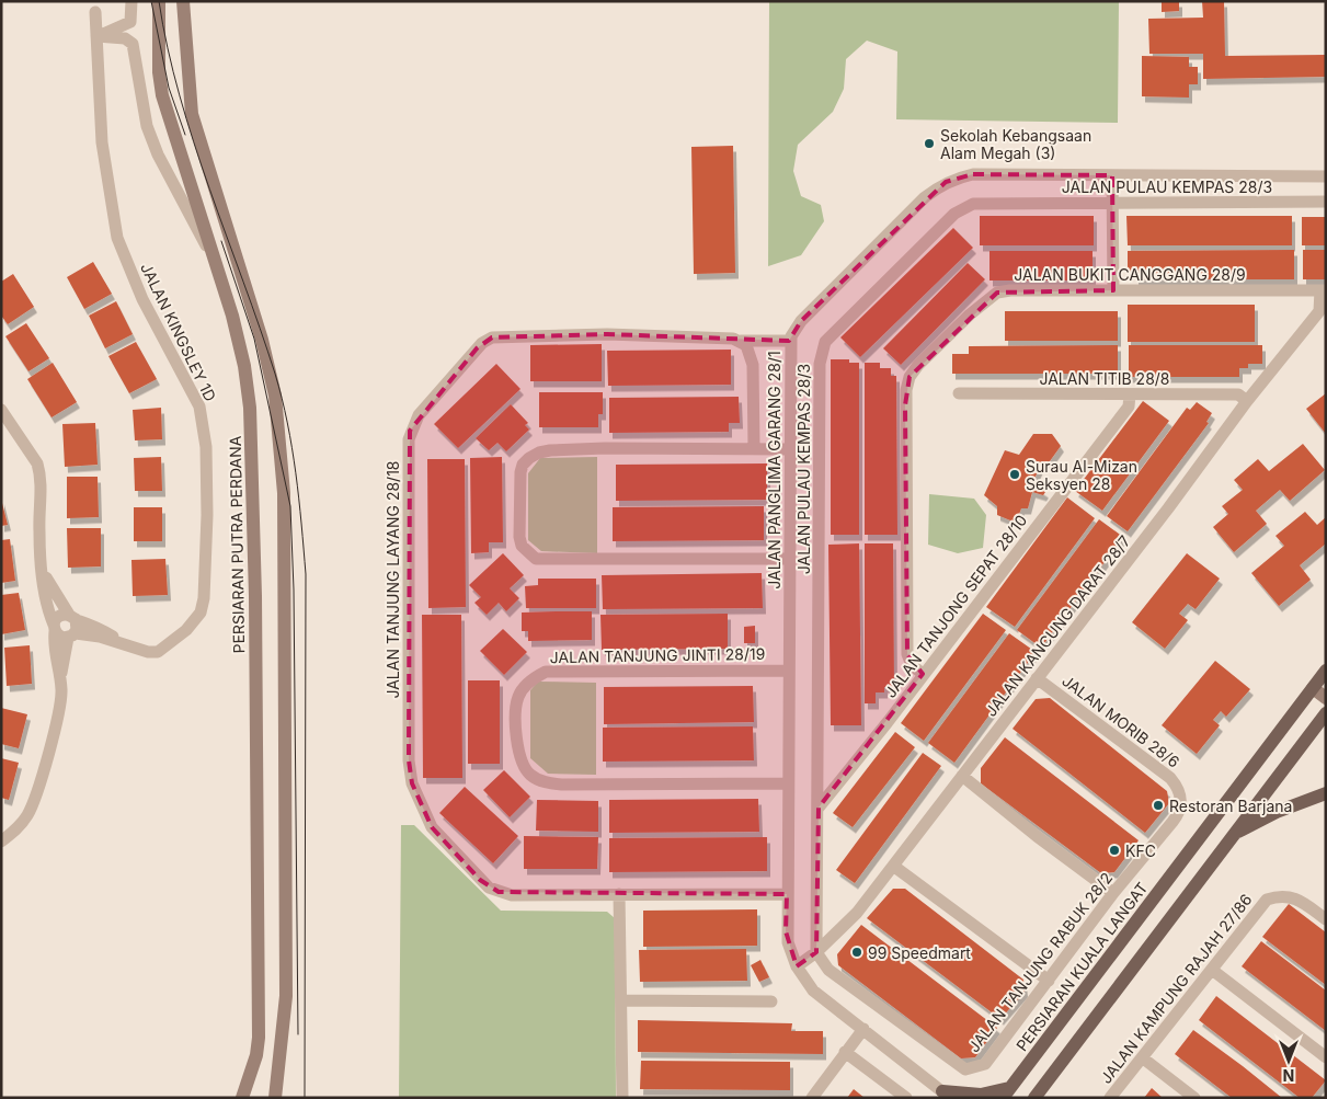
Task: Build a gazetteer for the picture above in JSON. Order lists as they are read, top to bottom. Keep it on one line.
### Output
{"streets":{"main road":["PERSIARAN PUTRA PERDANA","PERSIARAN KUALA LANGAT"],"street":["JALAN PULAU KEMPAS 28/3","JALAN BUKIT CANGGANG 28/9","JALAN KINGSLEY 1D","JALAN TITIB 28/8","JALAN PANGLIMA GARANG 28/1","JALAN TANJUNG LAYANG 28/18","JALAN TANJONG SEPAT 28/10","JALAN KANCUNG DARAT 28/7","JALAN TANJUNG JINTI 28/19","JALAN MORIB 28/6","JALAN TANJUNG RABUK 28/2","JALAN KAMPUNG RAJAH 27/86"]},"crossings":[["JALAN PULAU KEMPAS 28/3","JALAN TANJONG SEPAT 28/10"],["JALAN PULAU KEMPAS 28/3","JALAN KANCUNG DARAT 28/7"],["JALAN PULAU KEMPAS 28/3","JALAN TANJUNG RABUK 28/2"],["JALAN BUKIT CANGGANG 28/9","JALAN TANJONG SEPAT 28/10"],["JALAN BUKIT CANGGANG 28/9","JALAN KANCUNG DARAT 28/7"],["JALAN TITIB 28/8","JALAN TANJONG SEPAT 28/10"],["JALAN TITIB 28/8","JALAN KANCUNG DARAT 28/7"],["JALAN PANGLIMA GARANG 28/1","JALAN TANJUNG LAYANG 28/18"],["JALAN PANGLIMA GARANG 28/1","JALAN KANCUNG DARAT 28/7"],["JALAN PANGLIMA GARANG 28/1","JALAN TANJUNG JINTI 28/19"],["JALAN KANCUNG DARAT 28/7","JALAN MORIB 28/6"],["JALAN KANCUNG DARAT 28/7","JALAN TANJUNG RABUK 28/2"],["JALAN MORIB 28/6","JALAN TANJUNG RABUK 28/2"]],"places":["Sekolah Kebangsaan Alam Megah (3)","Surau Al-Mizan Seksyen 28","Restoran Barjana","KFC","99 Speedmart"],"north":"bottom"}
